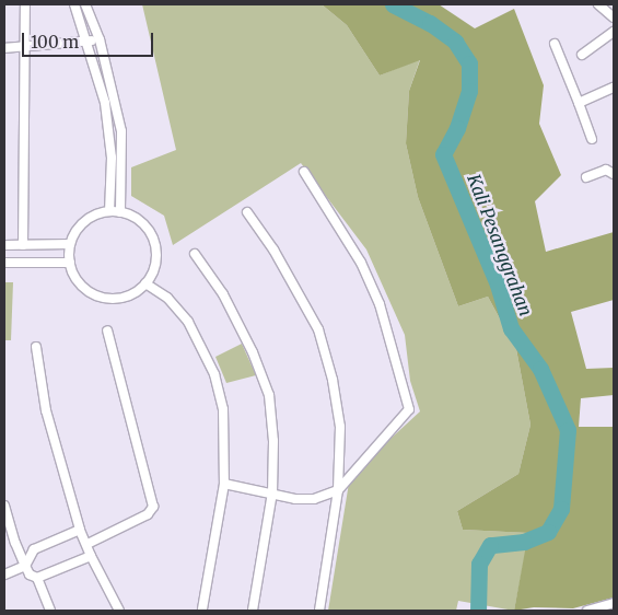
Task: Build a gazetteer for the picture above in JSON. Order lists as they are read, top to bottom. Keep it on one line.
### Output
{"water":["Kali Pesanggrahan"],"scale_bar":"100 m"}
